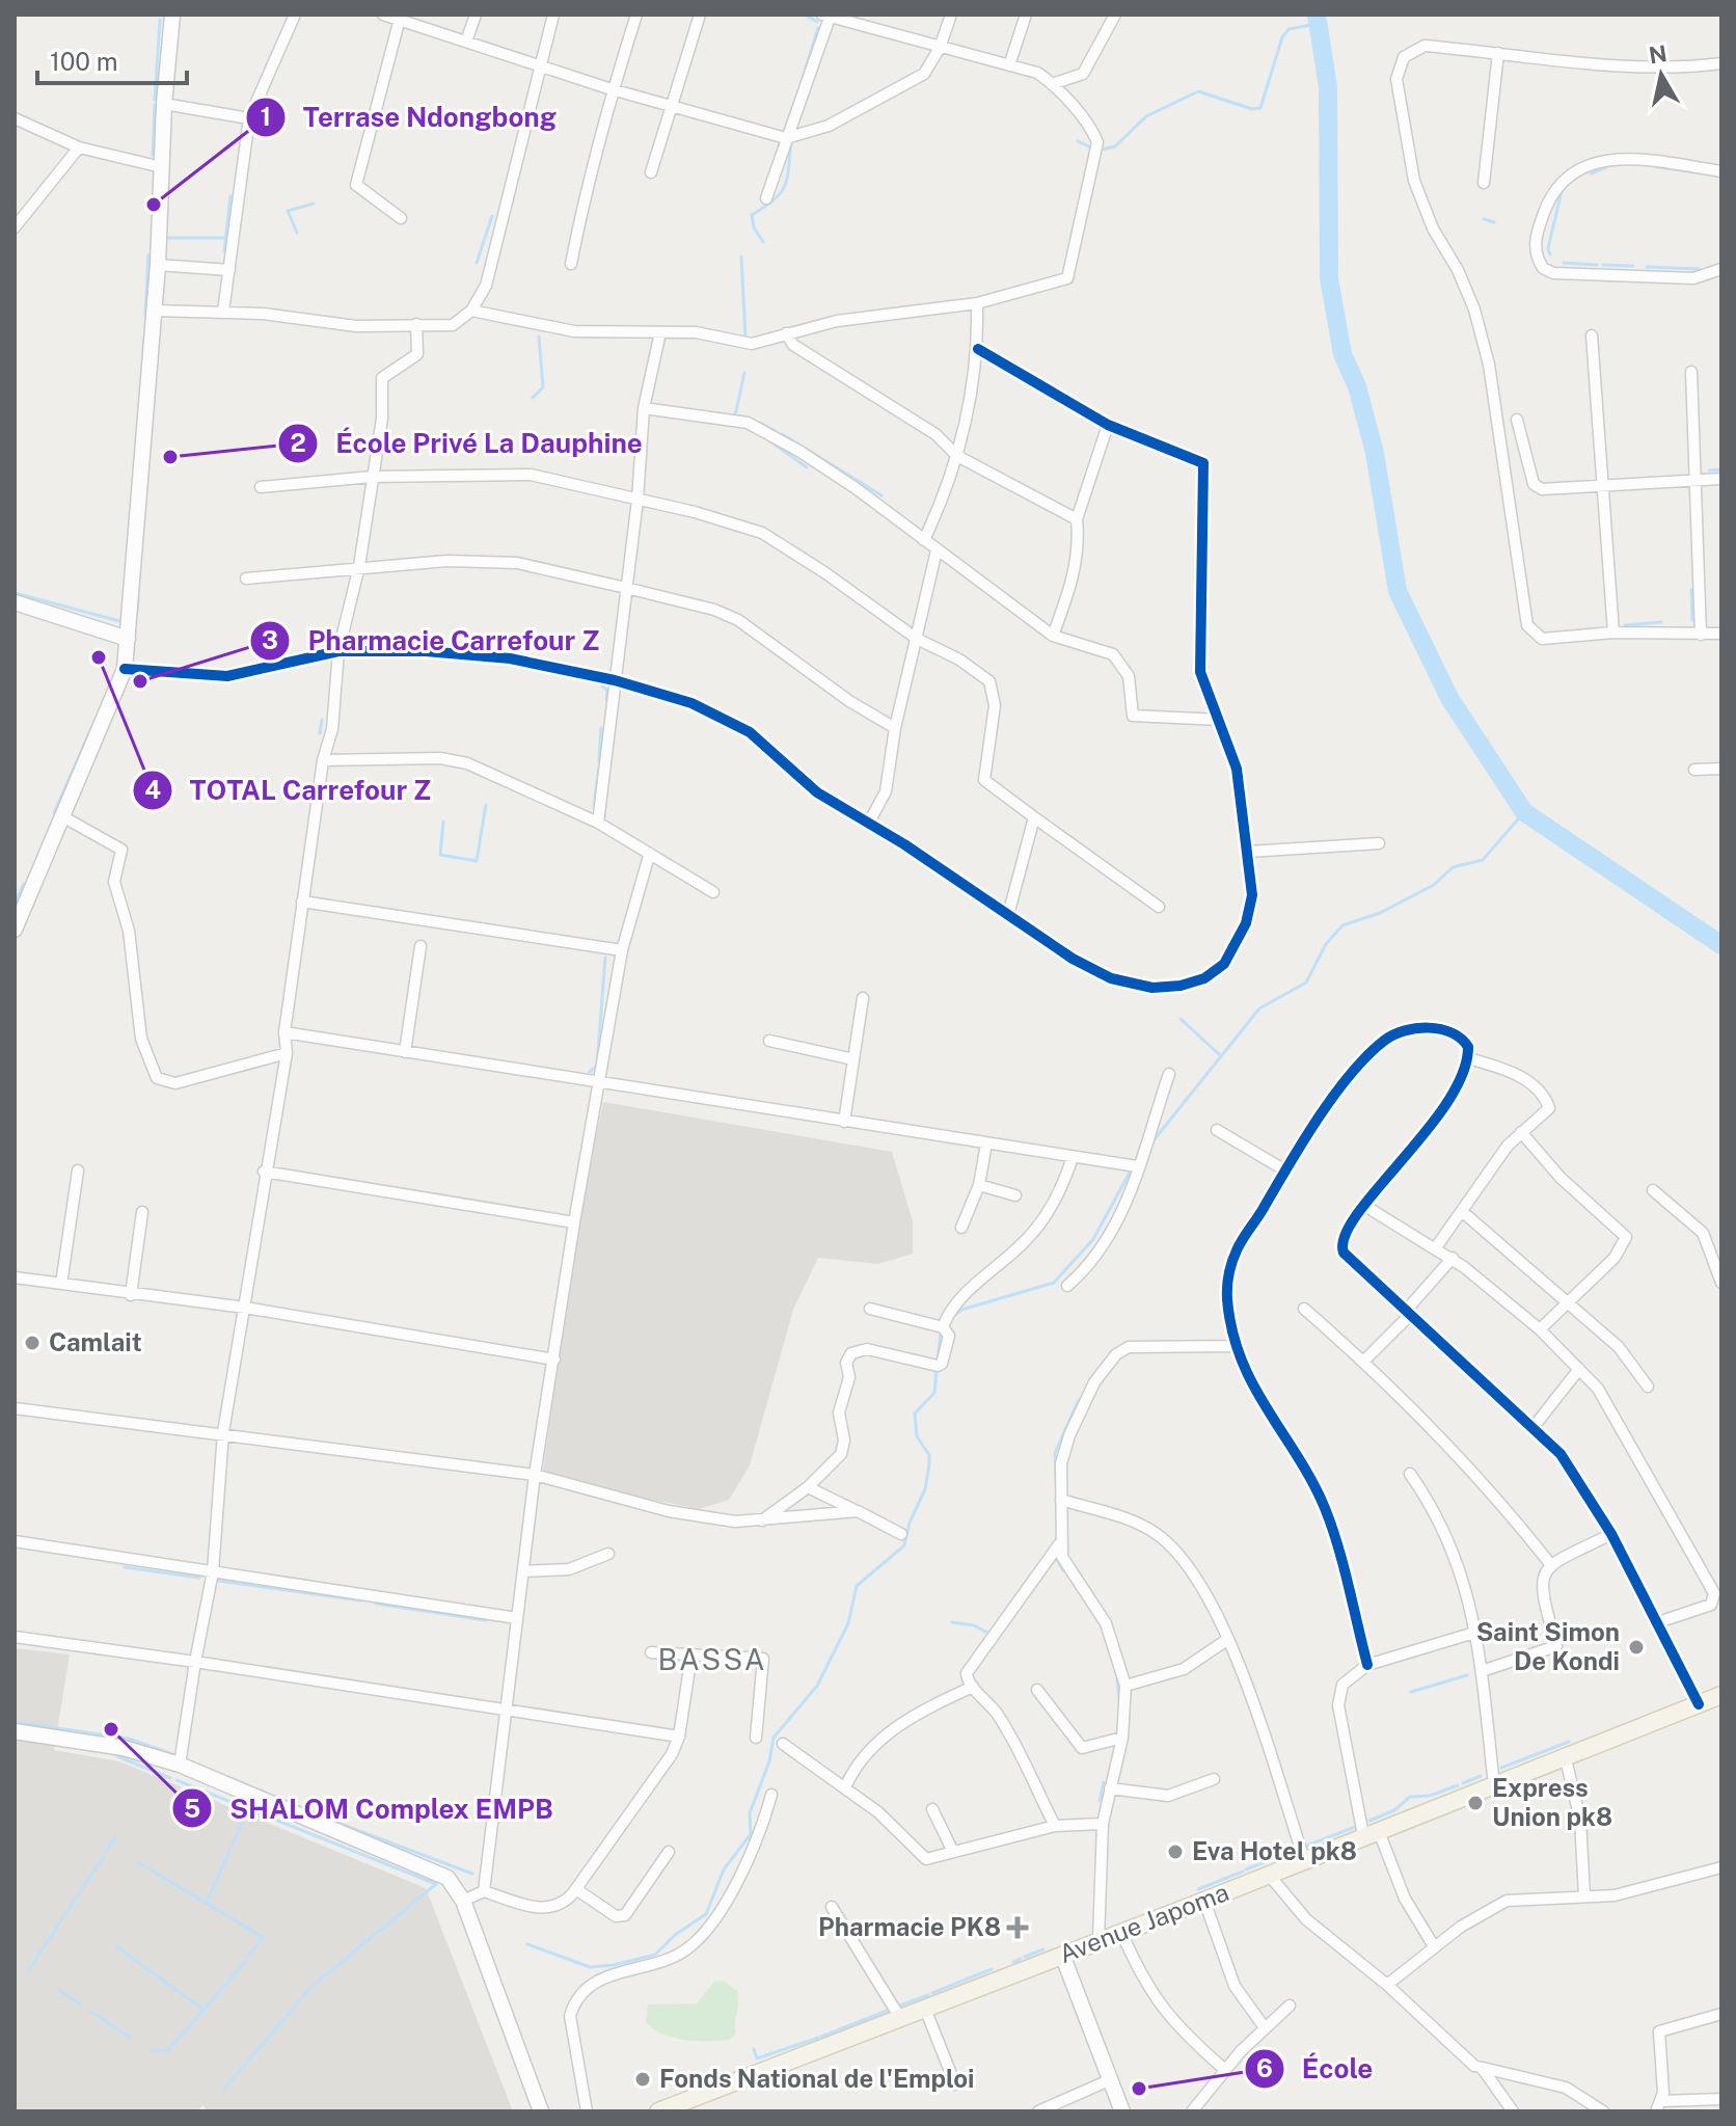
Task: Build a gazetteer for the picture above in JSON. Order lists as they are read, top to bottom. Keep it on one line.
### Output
{"streets":{"main road":["Avenue Japoma"]},"districts":["BASSA"],"places":{"other":["Terrase Ndongbong","École Privé La Dauphine","TOTAL Carrefour Z","Pharmacie Carrefour Z","Camlait","Saint Simon De Kondi","SHALOM Complex EMPB","Express Union pk8","Eva Hotel pk8","Fonds National de l'Emploi","École"],"health":["Pharmacie PK8"]},"scale_bar":"100 m","north":"top"}
